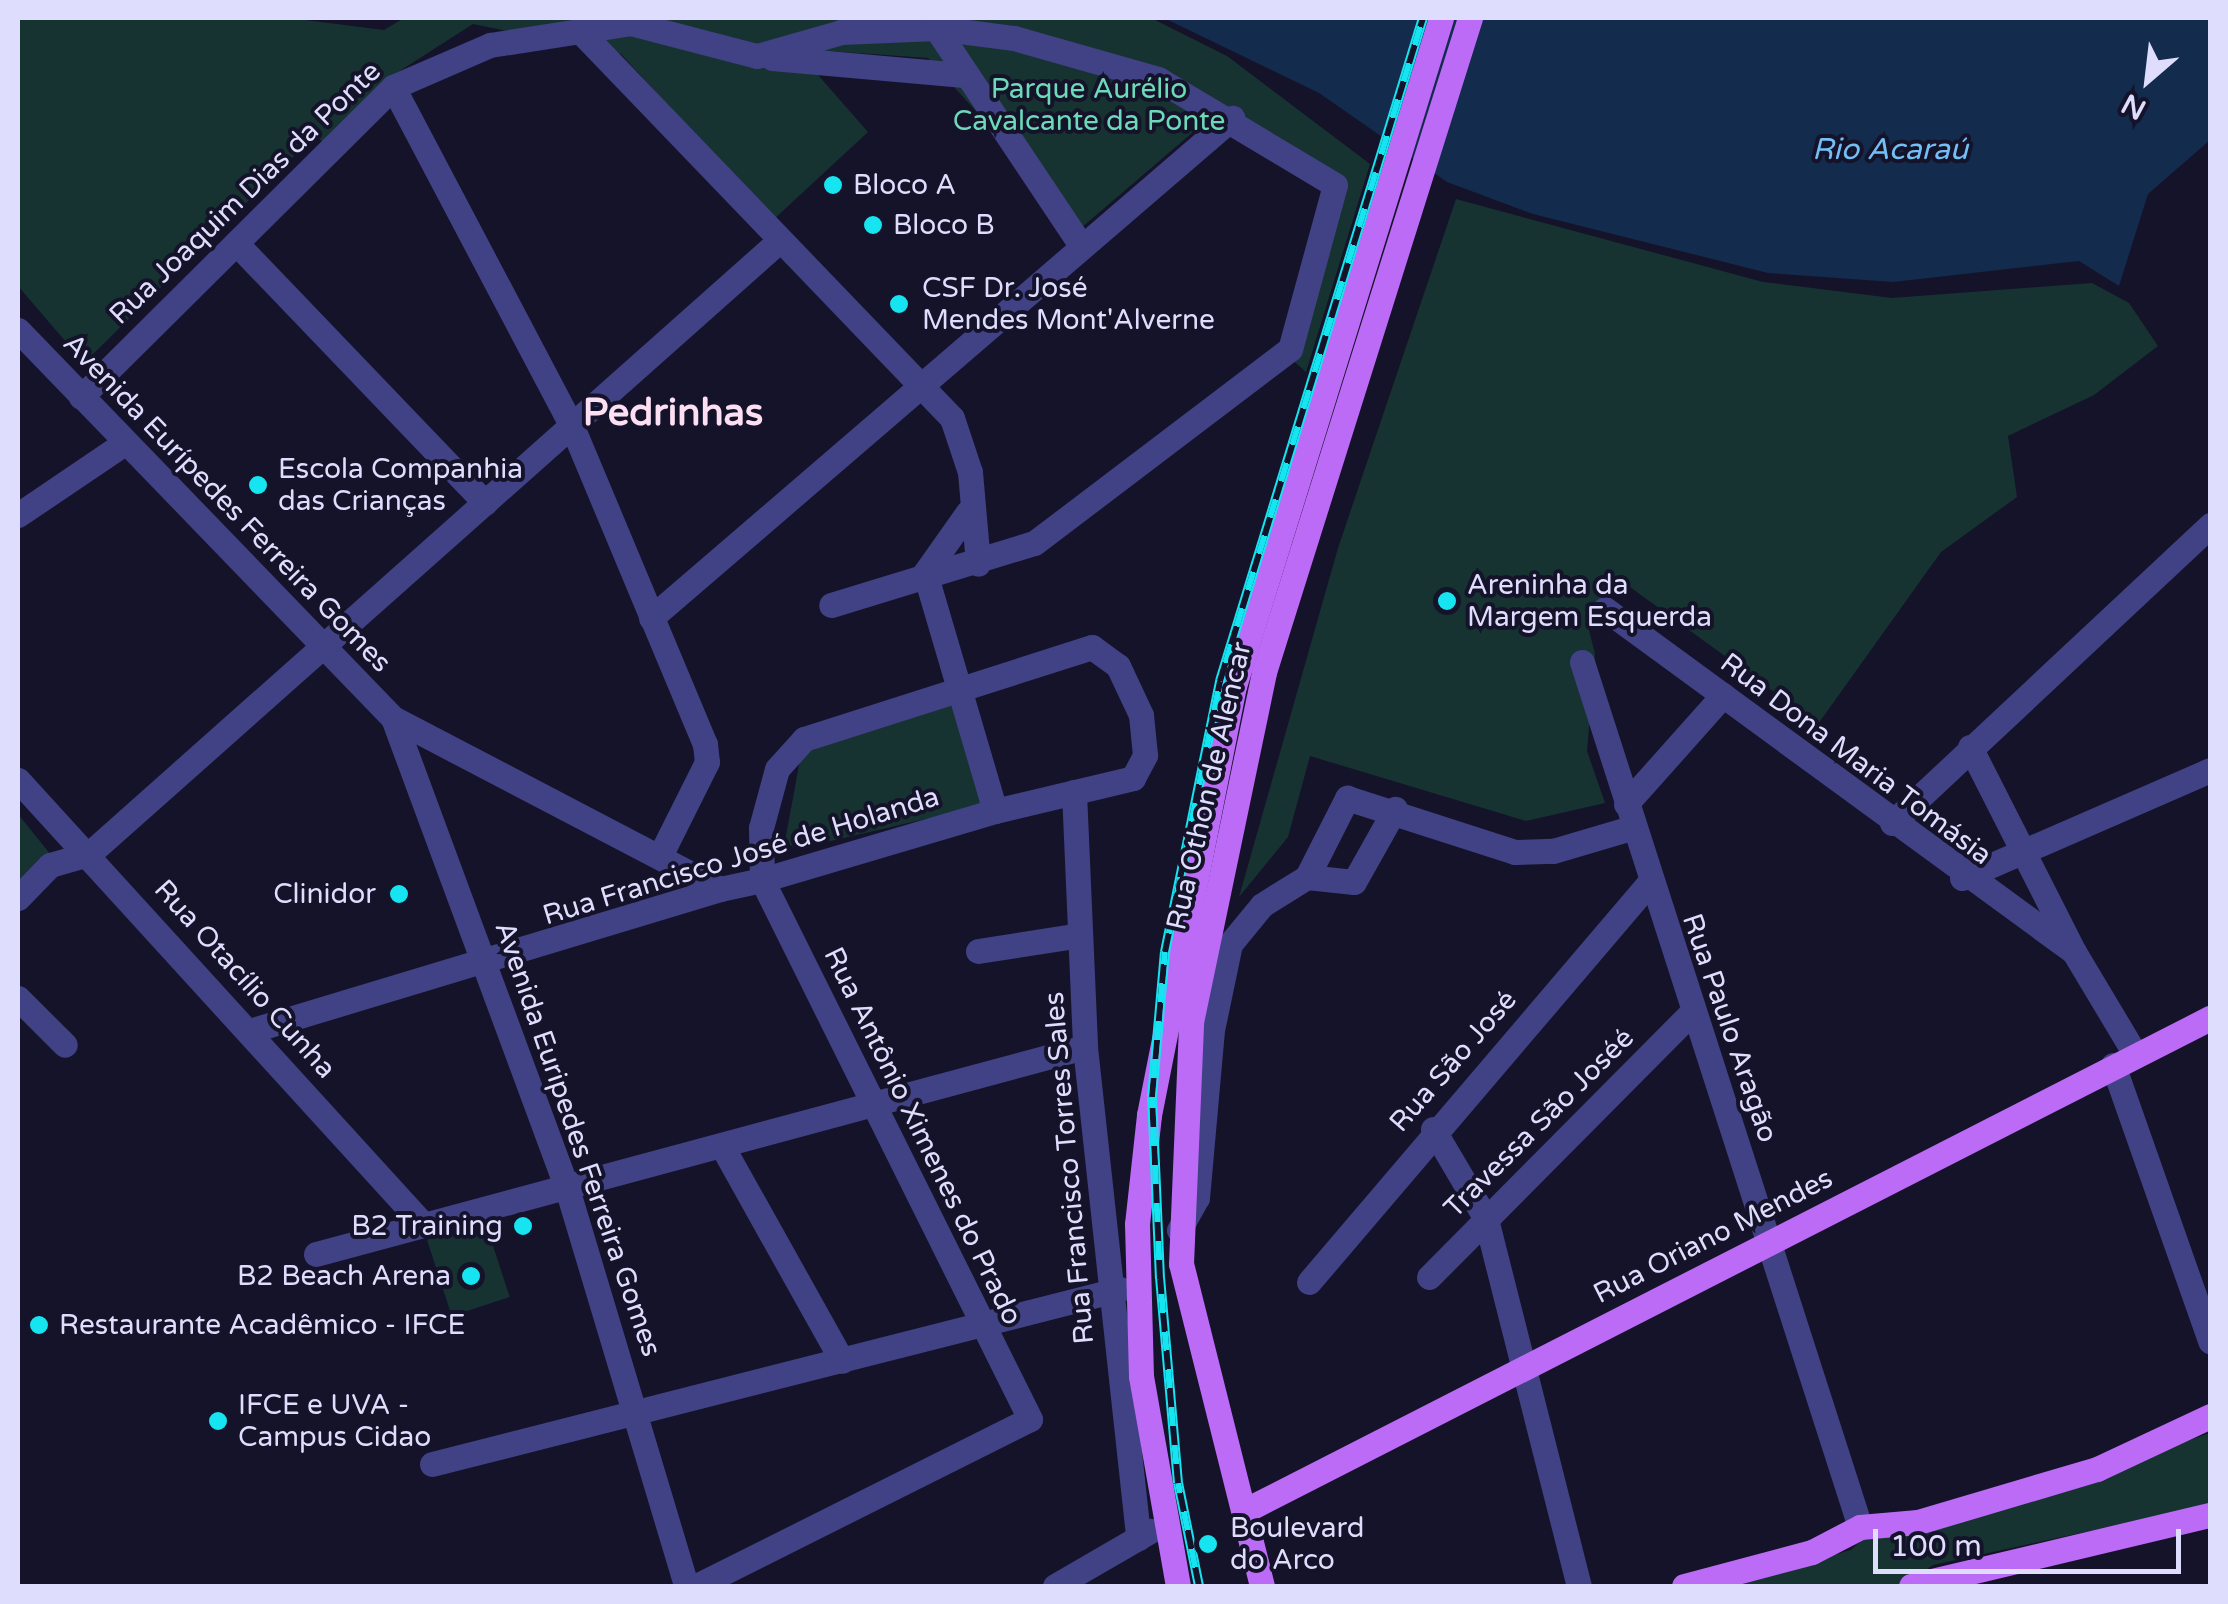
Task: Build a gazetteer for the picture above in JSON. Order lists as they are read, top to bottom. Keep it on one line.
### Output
{"streets":{"main road":["Rua Othon de Alencar","Rua Oriano Mendes"],"street":["Rua Joaquim Dias da Ponte","Avenida Eurípedes Ferreira Gomes","Rua Dona Maria Tomásia","Rua Francisco José de Holanda","Rua Otacílio Cunha","Rua Paulo Aragão","Rua São José","Travessa São Joséé","Rua Antônio Ximenes do Prado","Avenida Euripedes Ferreira Gomes","Rua Francisco Torres Sales"]},"crossings":[["Rua Joaquim Dias da Ponte","Avenida Eurípedes Ferreira Gomes"],["Avenida Eurípedes Ferreira Gomes","Avenida Euripedes Ferreira Gomes"],["Rua Dona Maria Tomásia","Rua Oriano Mendes"],["Rua Othon de Alencar","Rua Oriano Mendes"],["Rua Francisco José de Holanda","Rua Otacílio Cunha"],["Rua Francisco José de Holanda","Rua Antônio Ximenes do Prado"],["Rua Francisco José de Holanda","Avenida Euripedes Ferreira Gomes"],["Rua Francisco José de Holanda","Rua Francisco Torres Sales"],["Rua Paulo Aragão","Rua São José"],["Rua Paulo Aragão","Travessa São Joséé"],["Rua Paulo Aragão","Rua Oriano Mendes"]],"districts":["Pedrinhas"],"water":["Rio Acaraú"],"parks":["Parque Aurélio Cavalcante da Ponte"],"places":["Bloco A","Bloco B","CSF Dr. José Mendes Mont'Alverne","Escola Companhia das Crianças","Areninha da Margem Esquerda","Clinidor","B2 Training","B2 Beach Arena","Restaurante Acadêmico - IFCE","IFCE e UVA - Campus Cidao","Boulevard do Arco"],"scale_bar":"100 m","north":"bottom left"}
